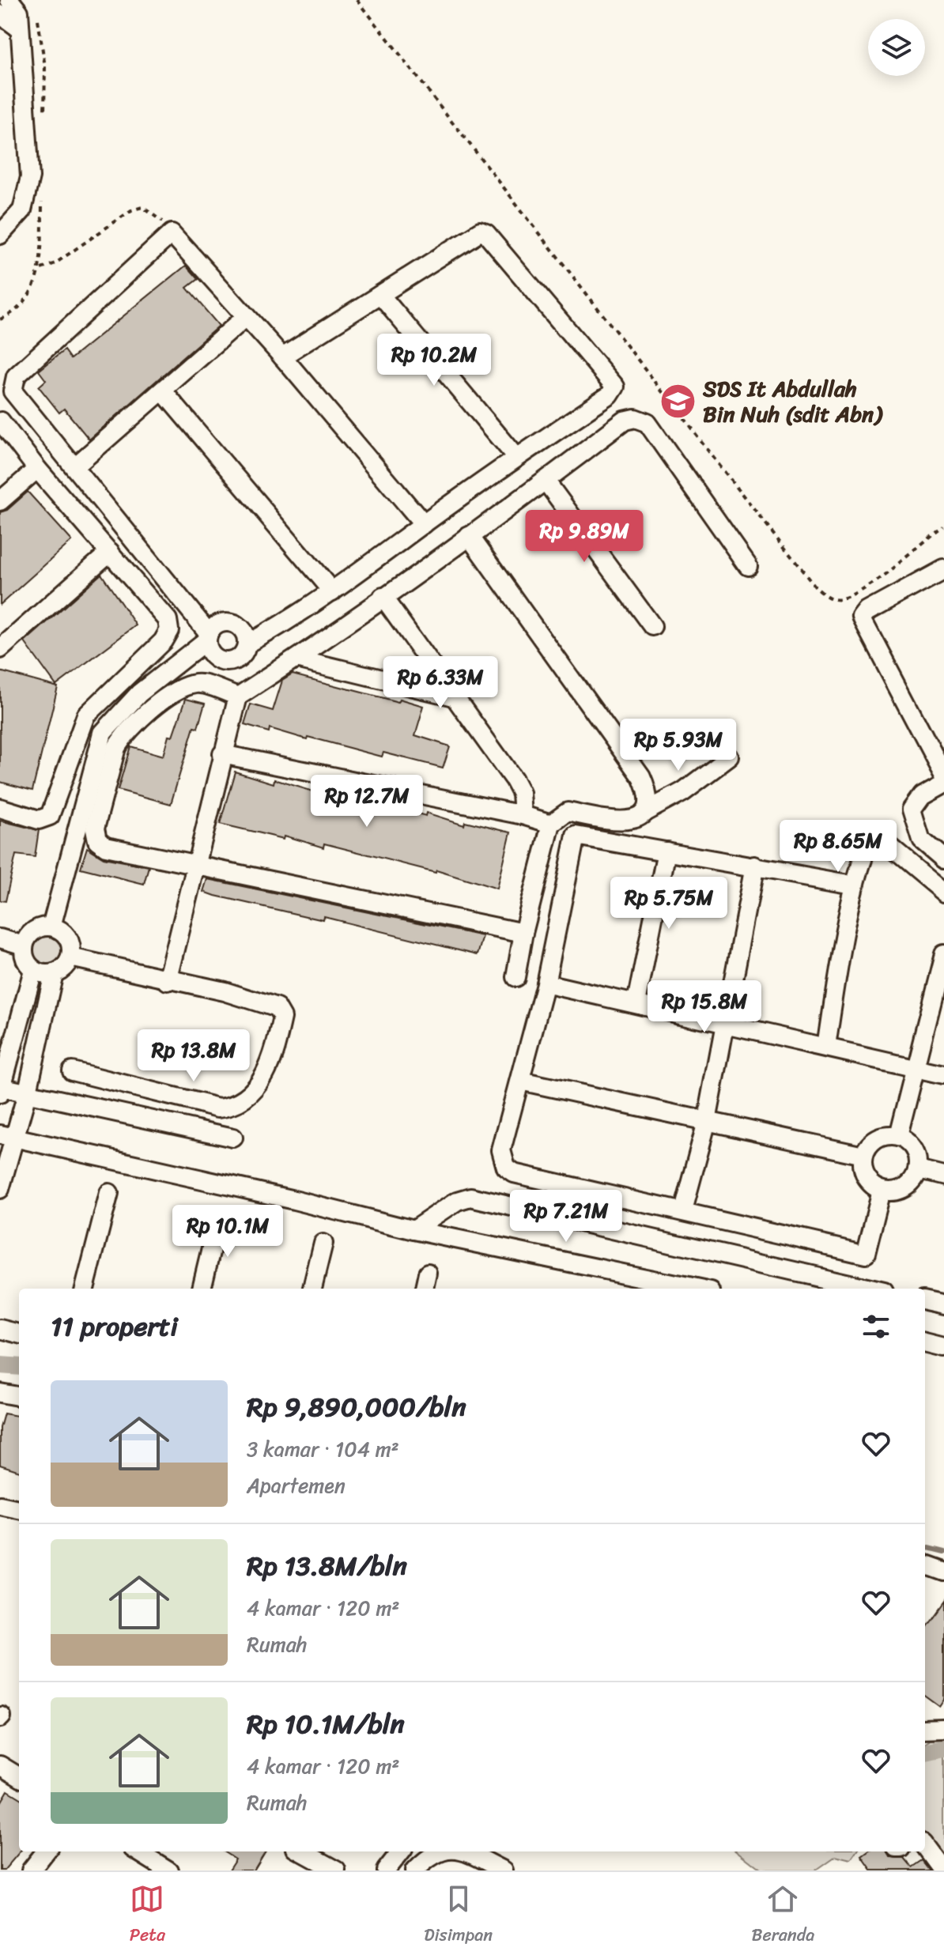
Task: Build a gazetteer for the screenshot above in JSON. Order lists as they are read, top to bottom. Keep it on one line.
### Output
{"places":{"school or university":["SDS It Abdullah Bin Nuh (sdit Abn)"]},"page":{"price":["Rp 10.2M","Rp 9.89M","Rp 6.33M","Rp 5.93M","Rp 12.7M","Rp 8.65M","Rp 5.75M","Rp 15.8M","Rp 13.8M","Rp 7.21M","Rp 10.1M"],"heading":"11 properti","list":[{"name":"Rp 9,890,000/bln","note":"3 kamar · 104 m² · Apartemen"},{"name":"Rp 13.8M/bln","note":"4 kamar · 120 m² · Rumah"},{"name":"Rp 10.1M/bln","note":"4 kamar · 120 m² · Rumah"}],"tabs":["Peta","Disimpan","Beranda"]}}
